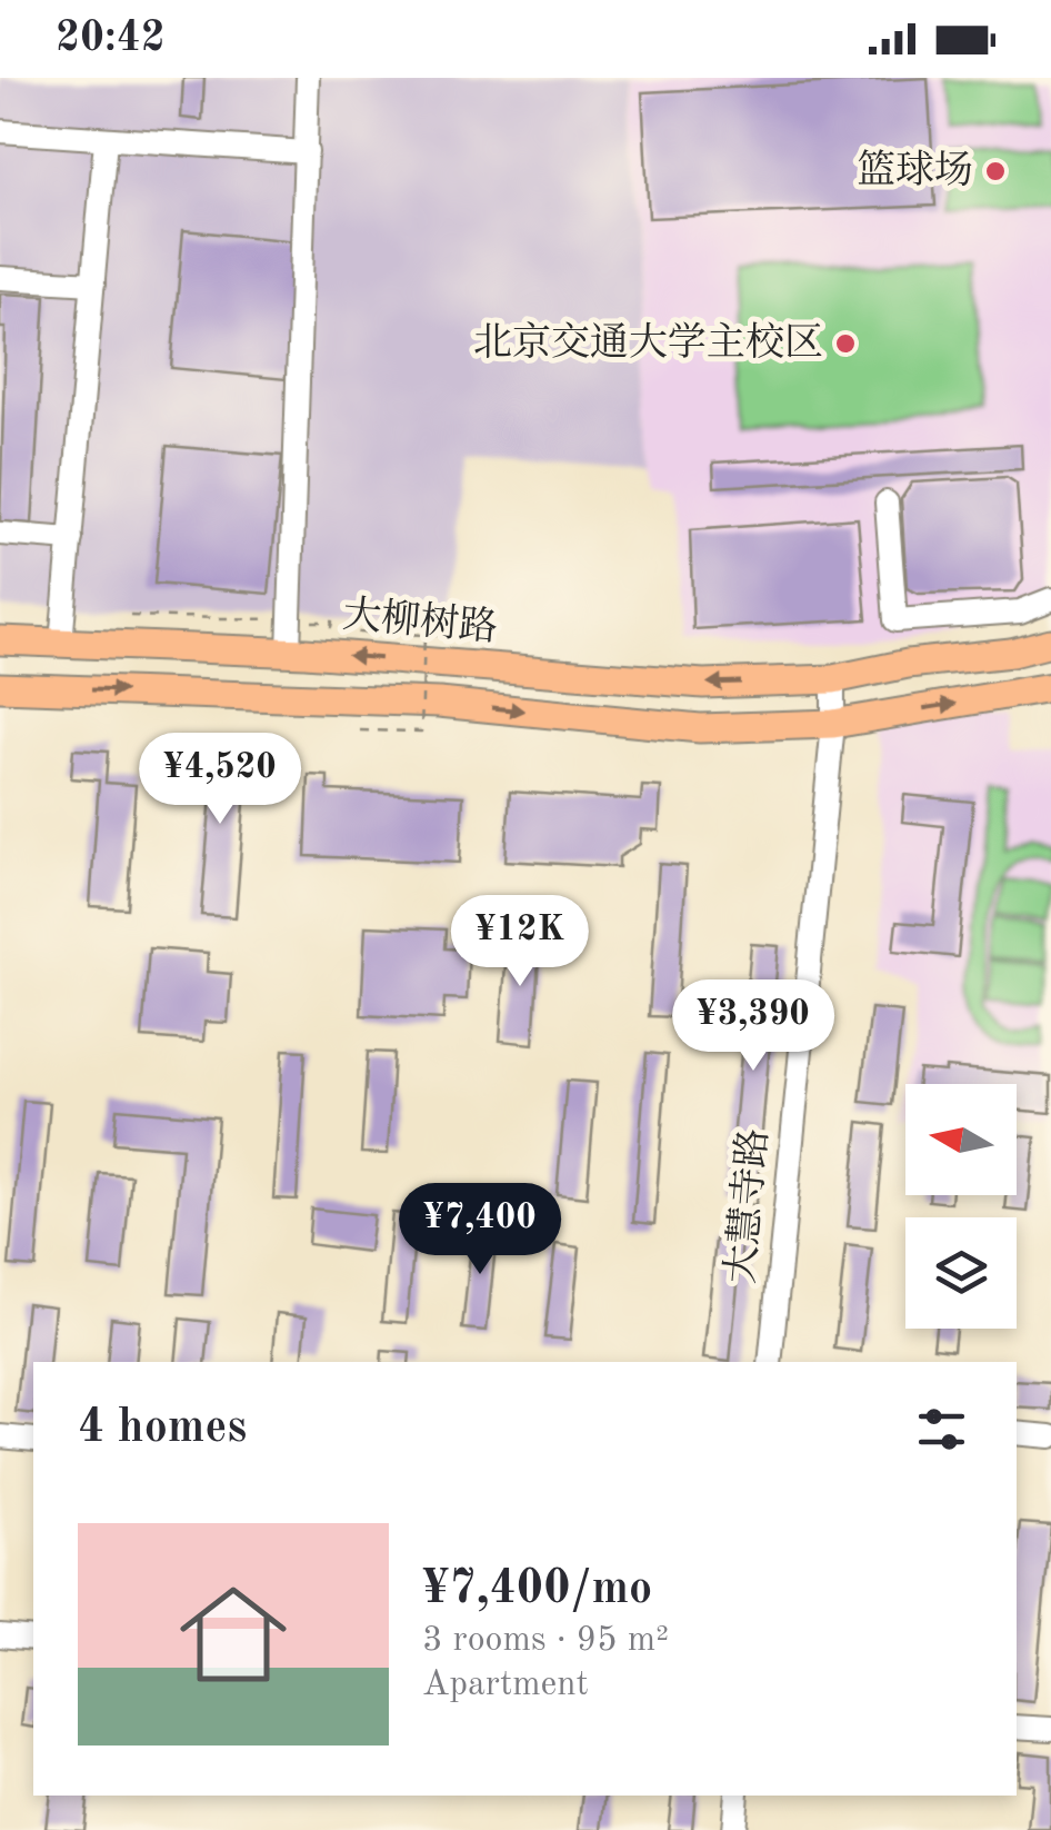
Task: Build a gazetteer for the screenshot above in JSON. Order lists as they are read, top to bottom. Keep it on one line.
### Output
{"streets":{"main road":["大柳树路"],"street":["大慧寺路"]},"crossings":[["大柳树路","大慧寺路"]],"places":["篮球场","北京交通大学主校区"],"north":"left","page":{"status":"20:42","price":["¥4,520","¥12K","¥3,390","¥7,400"],"heading":"4 homes","list":[{"name":"¥7,400/mo","note":"3 rooms · 95 m² · Apartment"}]}}
